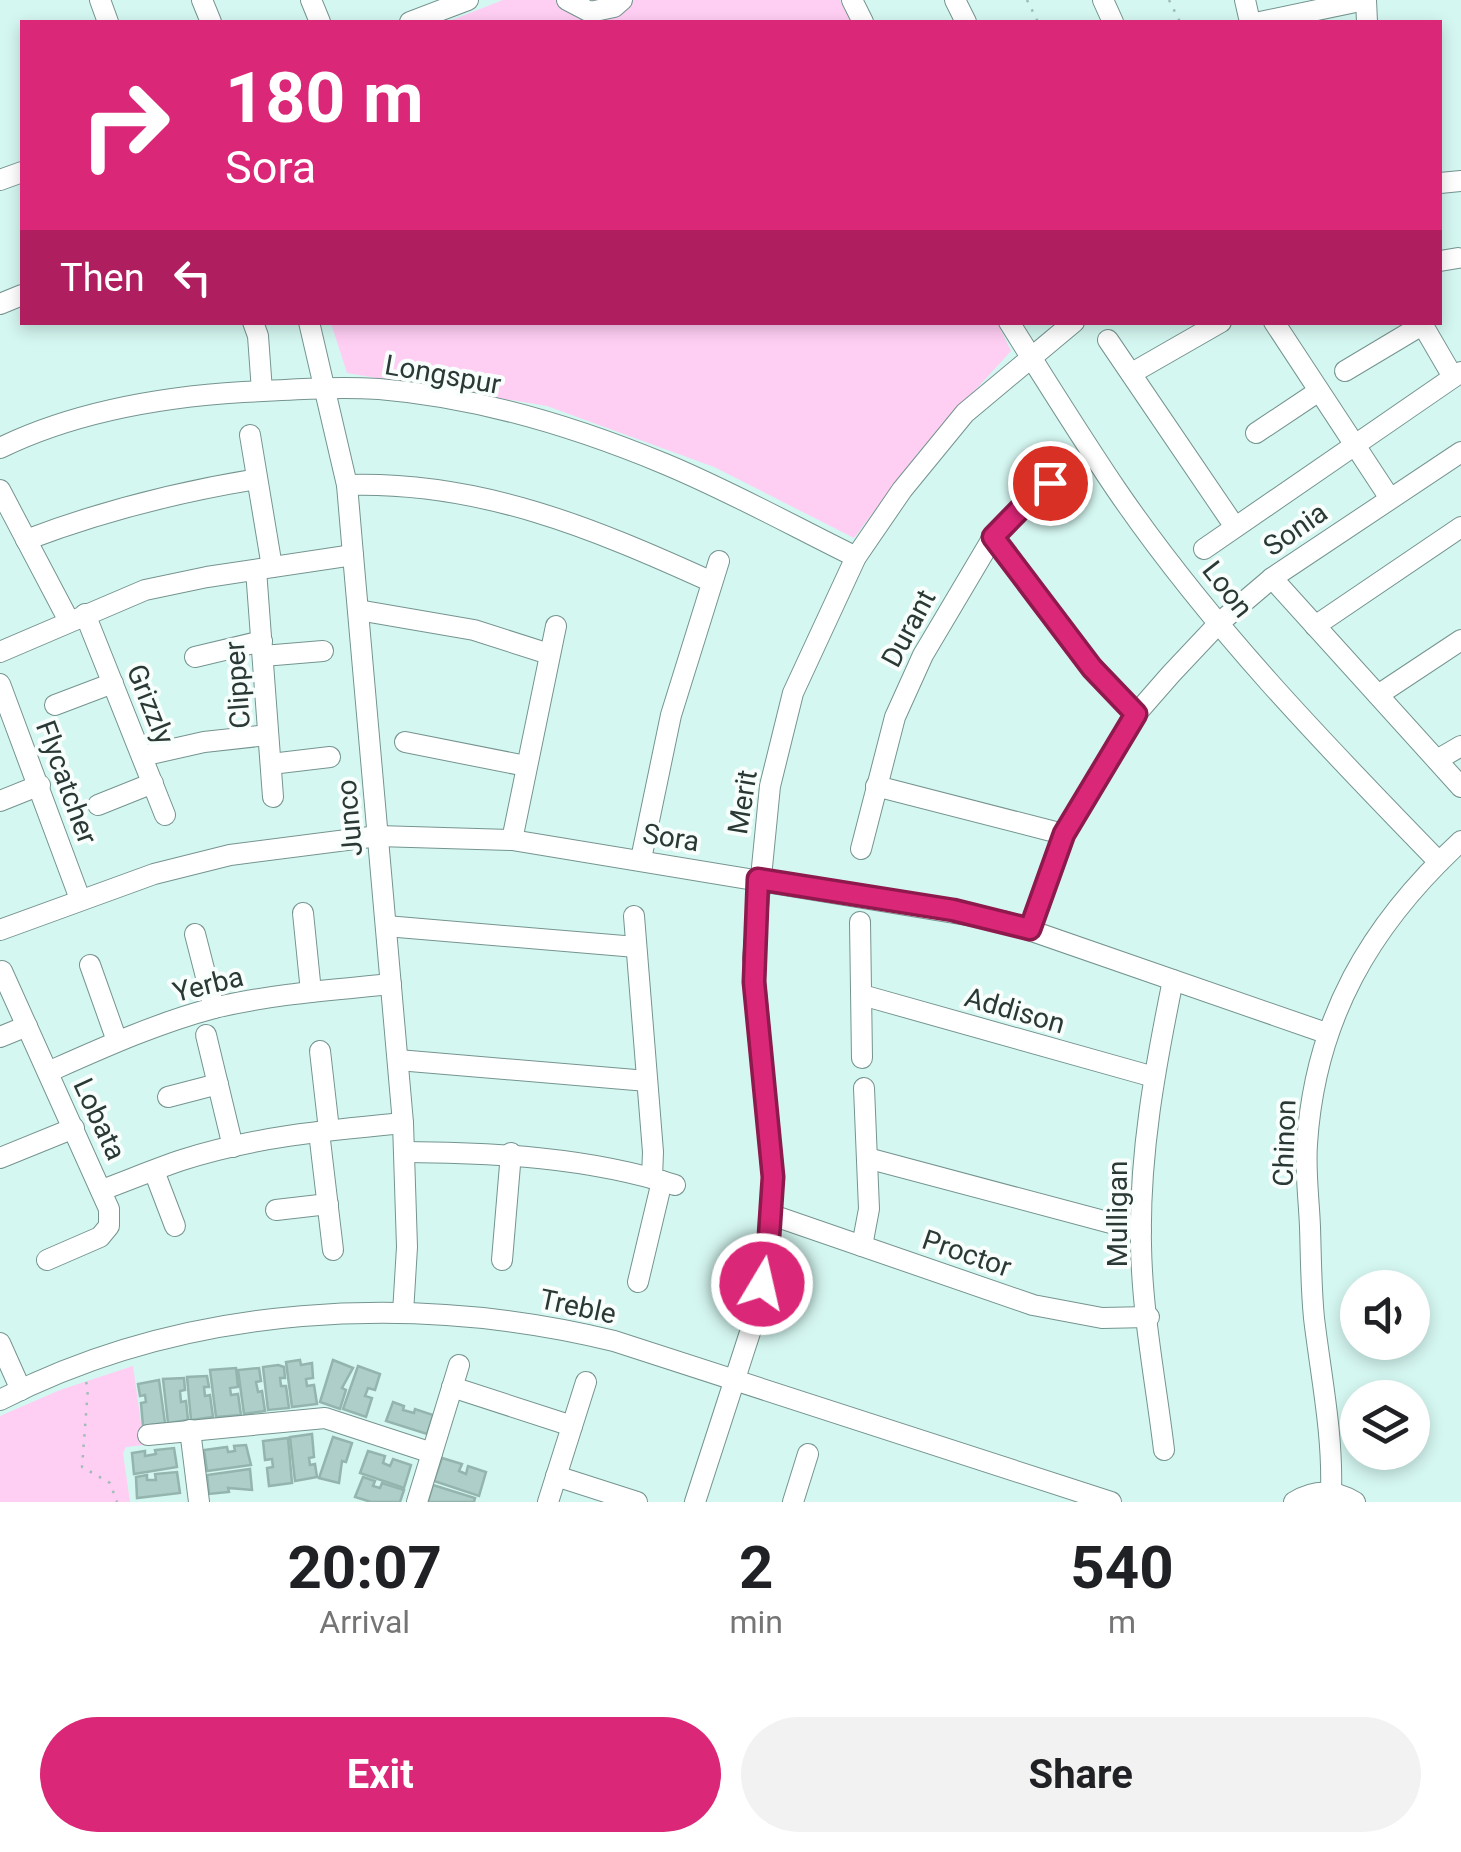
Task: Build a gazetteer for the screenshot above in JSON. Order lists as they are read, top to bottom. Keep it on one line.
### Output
{"streets":{"street":["Longspur","Sonia","Loon","Durant","Clipper","Grizzly","Flycatcher","Merit","Junco","Sora","Yerba","Addison","Lobata","Chinon","Mulligan","Proctor","Treble"]},"crossings":[["Longspur","Merit"],["Longspur","Junco"],["Sonia","Loon"],["Sonia","Sora"],["Loon","Merit"],["Loon","Chinon"],["Flycatcher","Sora"],["Merit","Sora"],["Merit","Proctor"],["Merit","Treble"],["Junco","Sora"],["Junco","Yerba"],["Junco","Treble"],["Sora","Chinon"],["Sora","Mulligan"],["Yerba","Lobata"],["Addison","Mulligan"],["Mulligan","Proctor"]],"page":{"turn":["180 m","Sora"],"then":"Then","eta":["20:07","Arrival","2","min","540","m"],"buttons":["Exit","Share"]}}
